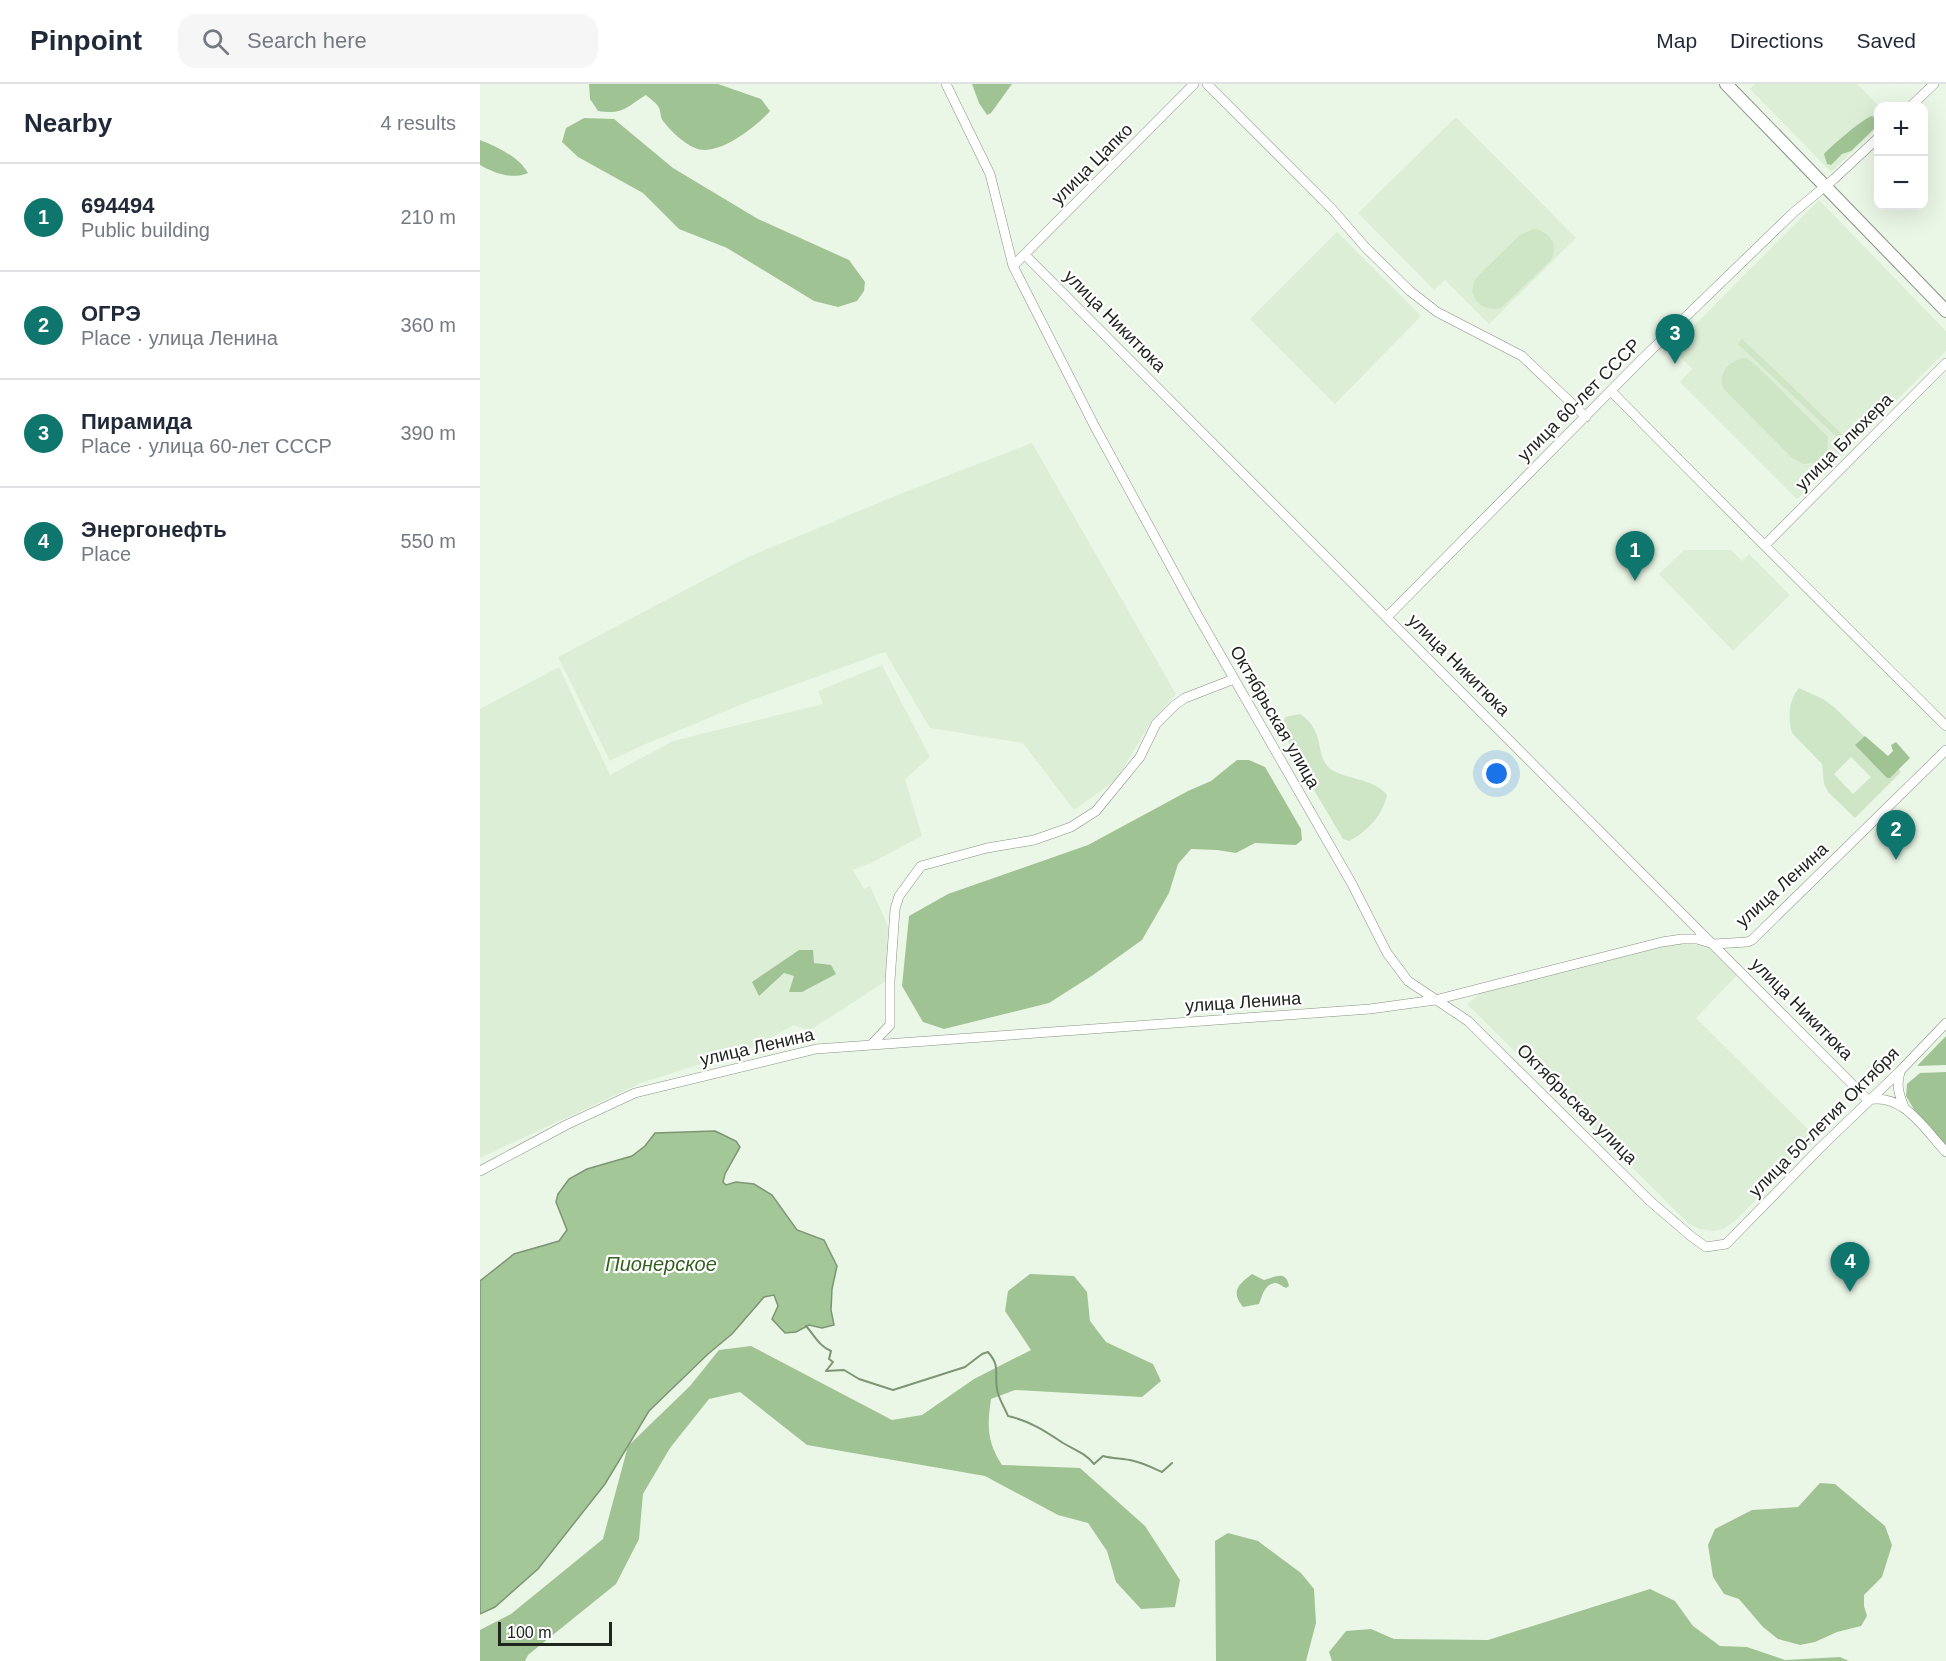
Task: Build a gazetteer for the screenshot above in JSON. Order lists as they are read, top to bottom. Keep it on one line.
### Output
{"streets":{"street":["улица Цапко","улица Никитюка","улица 60-лет СССР","улица Блюхера","Октябрьская улица","улица Ленина","улица 50-летия Октября"]},"crossings":[["улица Цапко","улица Никитюка"],["улица Цапко","Октябрьская улица"],["улица Никитюка","улица 60-лет СССР"],["улица Никитюка","улица Ленина"],["улица Никитюка","улица 50-летия Октября"],["Октябрьская улица","улица Ленина"],["Октябрьская улица","улица 50-летия Октября"]],"water":["Пионерское"],"scale_bar":"100 m","page":{"header":"Pinpoint","search":"Search here","nav":["Map","Directions","Saved"],"heading":["Nearby","4 results"],"map_buttons":["+","−"],"list":[{"mark":"1","name":"694494","note":"Public building","value":"210 m"},{"mark":"2","name":"ОГРЭ","note":"Place · улица Ленина","value":"360 m"},{"mark":"3","name":"Пирамида","note":"Place · улица 60-лет СССР","value":"390 m"},{"mark":"4","name":"Энергонефть","note":"Place","value":"550 m"}],"pins":["3","1","2","4"],"scale":"100 m"}}
